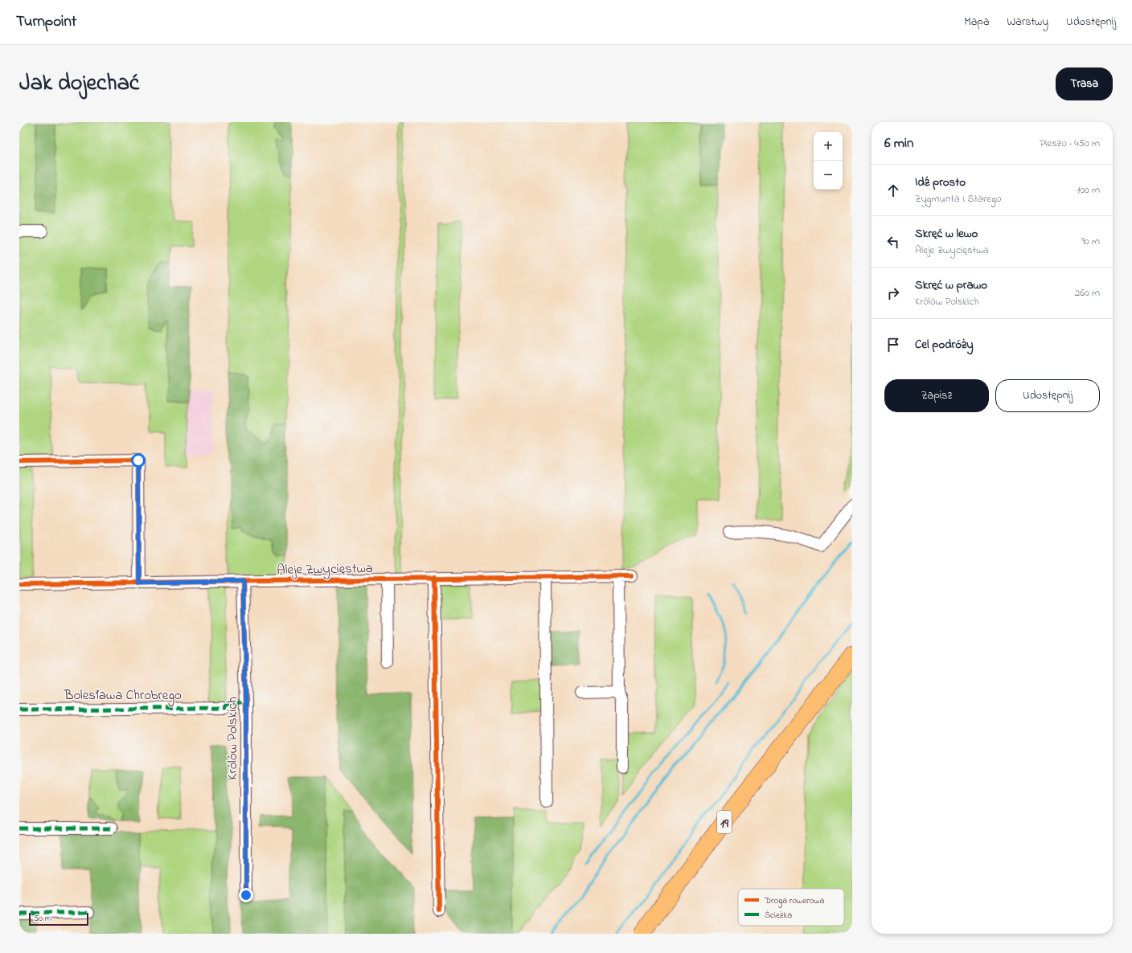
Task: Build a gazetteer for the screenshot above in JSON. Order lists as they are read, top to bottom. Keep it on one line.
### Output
{"streets":{"highway":["19"],"street":["Aleje Zwycięstwa","Bolesława Chrobrego","Królów Polskich"]},"crossings":[["Aleje Zwycięstwa","Królów Polskich"]],"legend":["Droga rowerowa","Ścieżka"],"scale_bar":"50 m","page":{"header":"Turnpoint","nav":["Mapa","Warstwy","Udostępnij"],"title":"Jak dojechać","buttons":["Trasa",["Zapisz","Udostępnij"]],"heading":["6 min","Pieszo · 450 m"],"map_buttons":["+","−"],"list":[["Idź prosto","Zygmunta I Starego","100 m"],["Skręć w lewo","Aleje Zwycięstwa","90 m"],["Skręć w prawo","Królów Polskich","260 m"],"Cel podróży"],"scale":"50 m"}}
